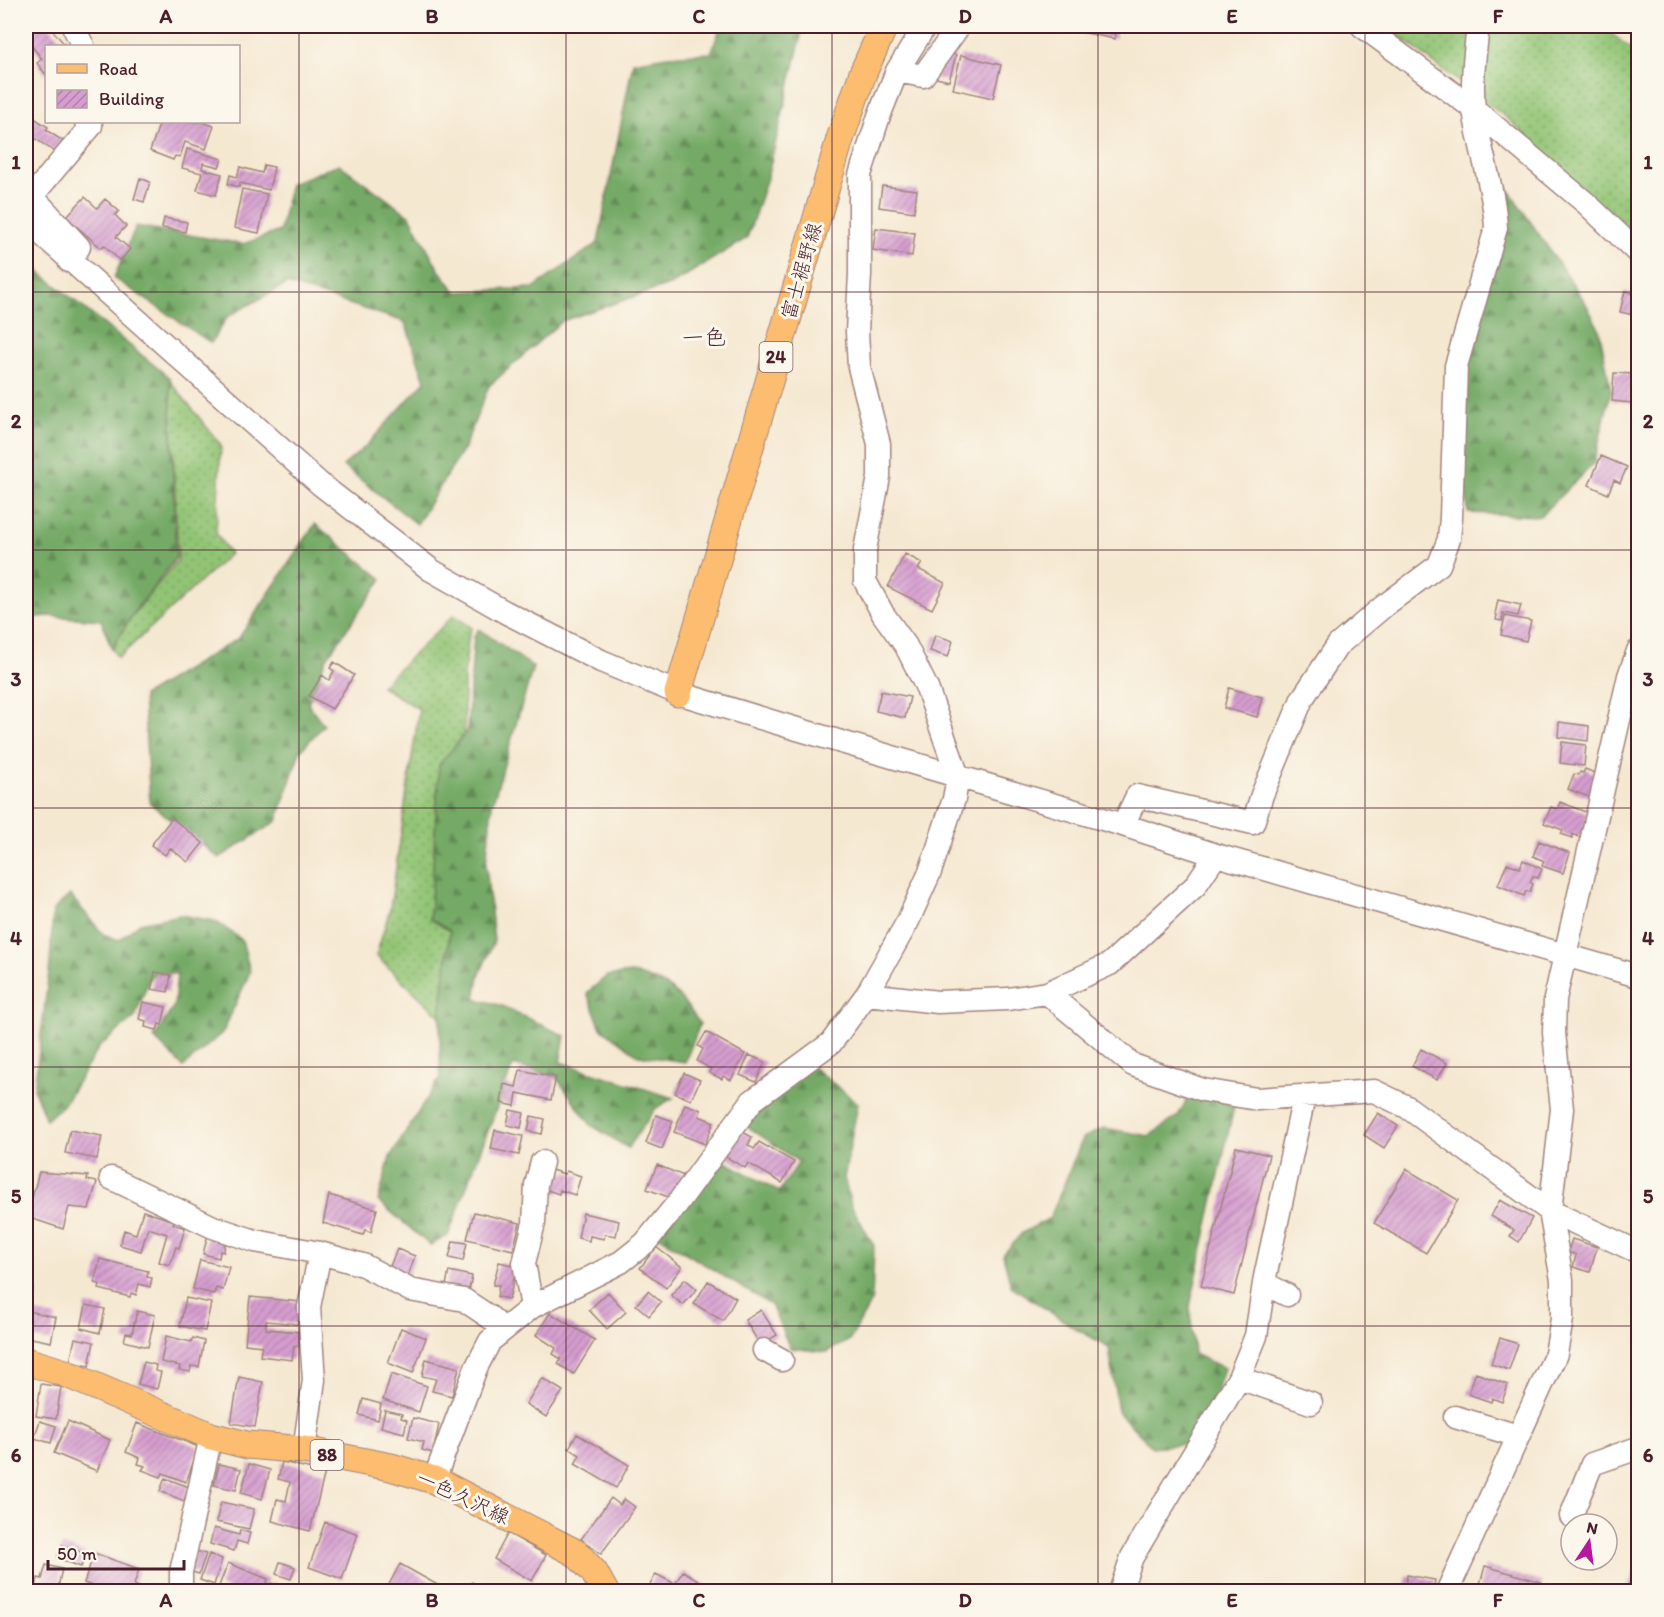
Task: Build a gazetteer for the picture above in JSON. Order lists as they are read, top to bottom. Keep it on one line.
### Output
{"streets":{"main road":["富士裾野線","24","88","一色久沢線"]},"districts":["一色"],"legend":["Road","Building"],"scale_bar":"50 m","north":"top","grid":{"columns":["A","B","C","D","E","F"],"rows":["1","2","3","4","5","6"]}}
